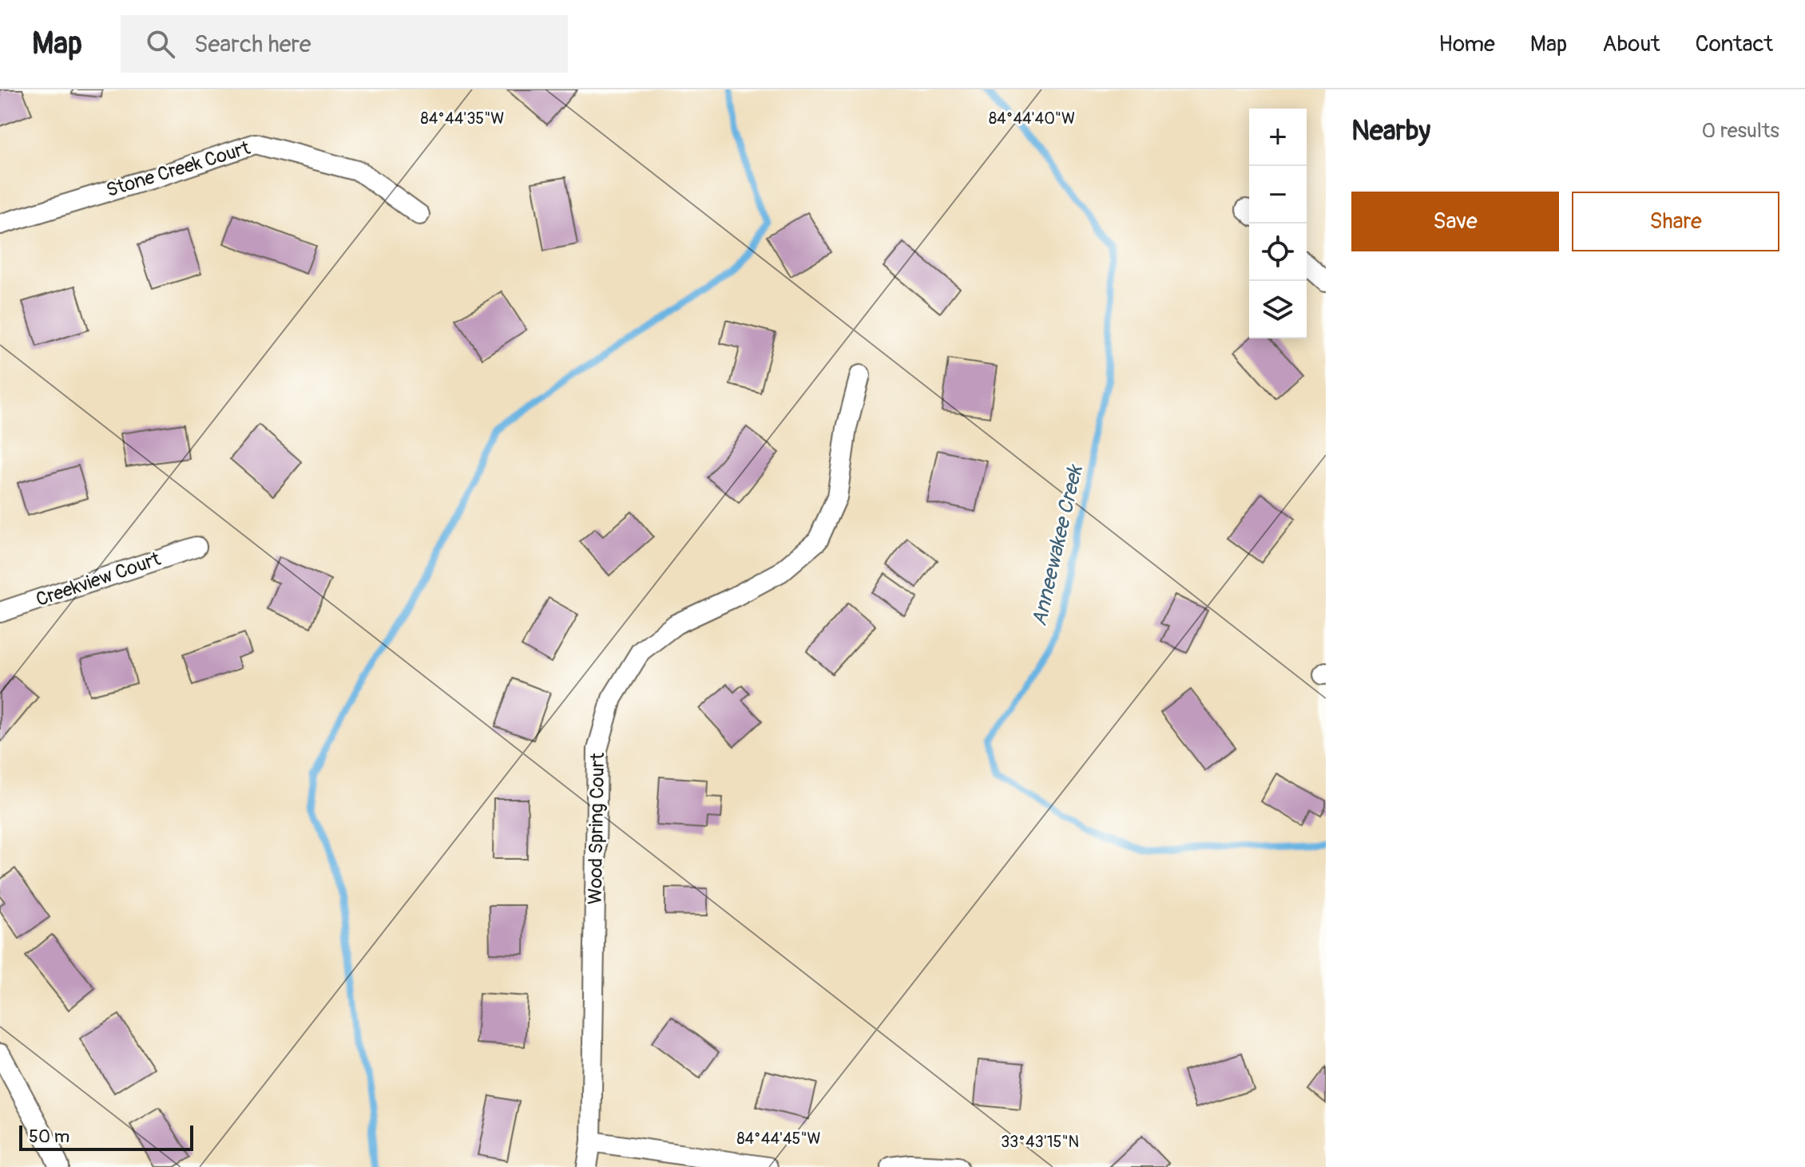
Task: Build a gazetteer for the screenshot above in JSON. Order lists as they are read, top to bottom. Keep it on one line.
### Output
{"streets":{"street":["Stone Creek Court","Creekview Court","Wood Spring Court"]},"water":["Anneewakee Creek"],"scale_bar":"50 m","page":{"header":"Map","search":"Search here","nav":["Home","Map","About","Contact"],"heading":["Nearby","0 results"],"map_buttons":["+","−"],"buttons":["Save","Share"],"scale":"50 m"},"coordinates":["84°44'35\"W","84°44'40\"W","84°44'45\"W","33°43'15\"N"]}
